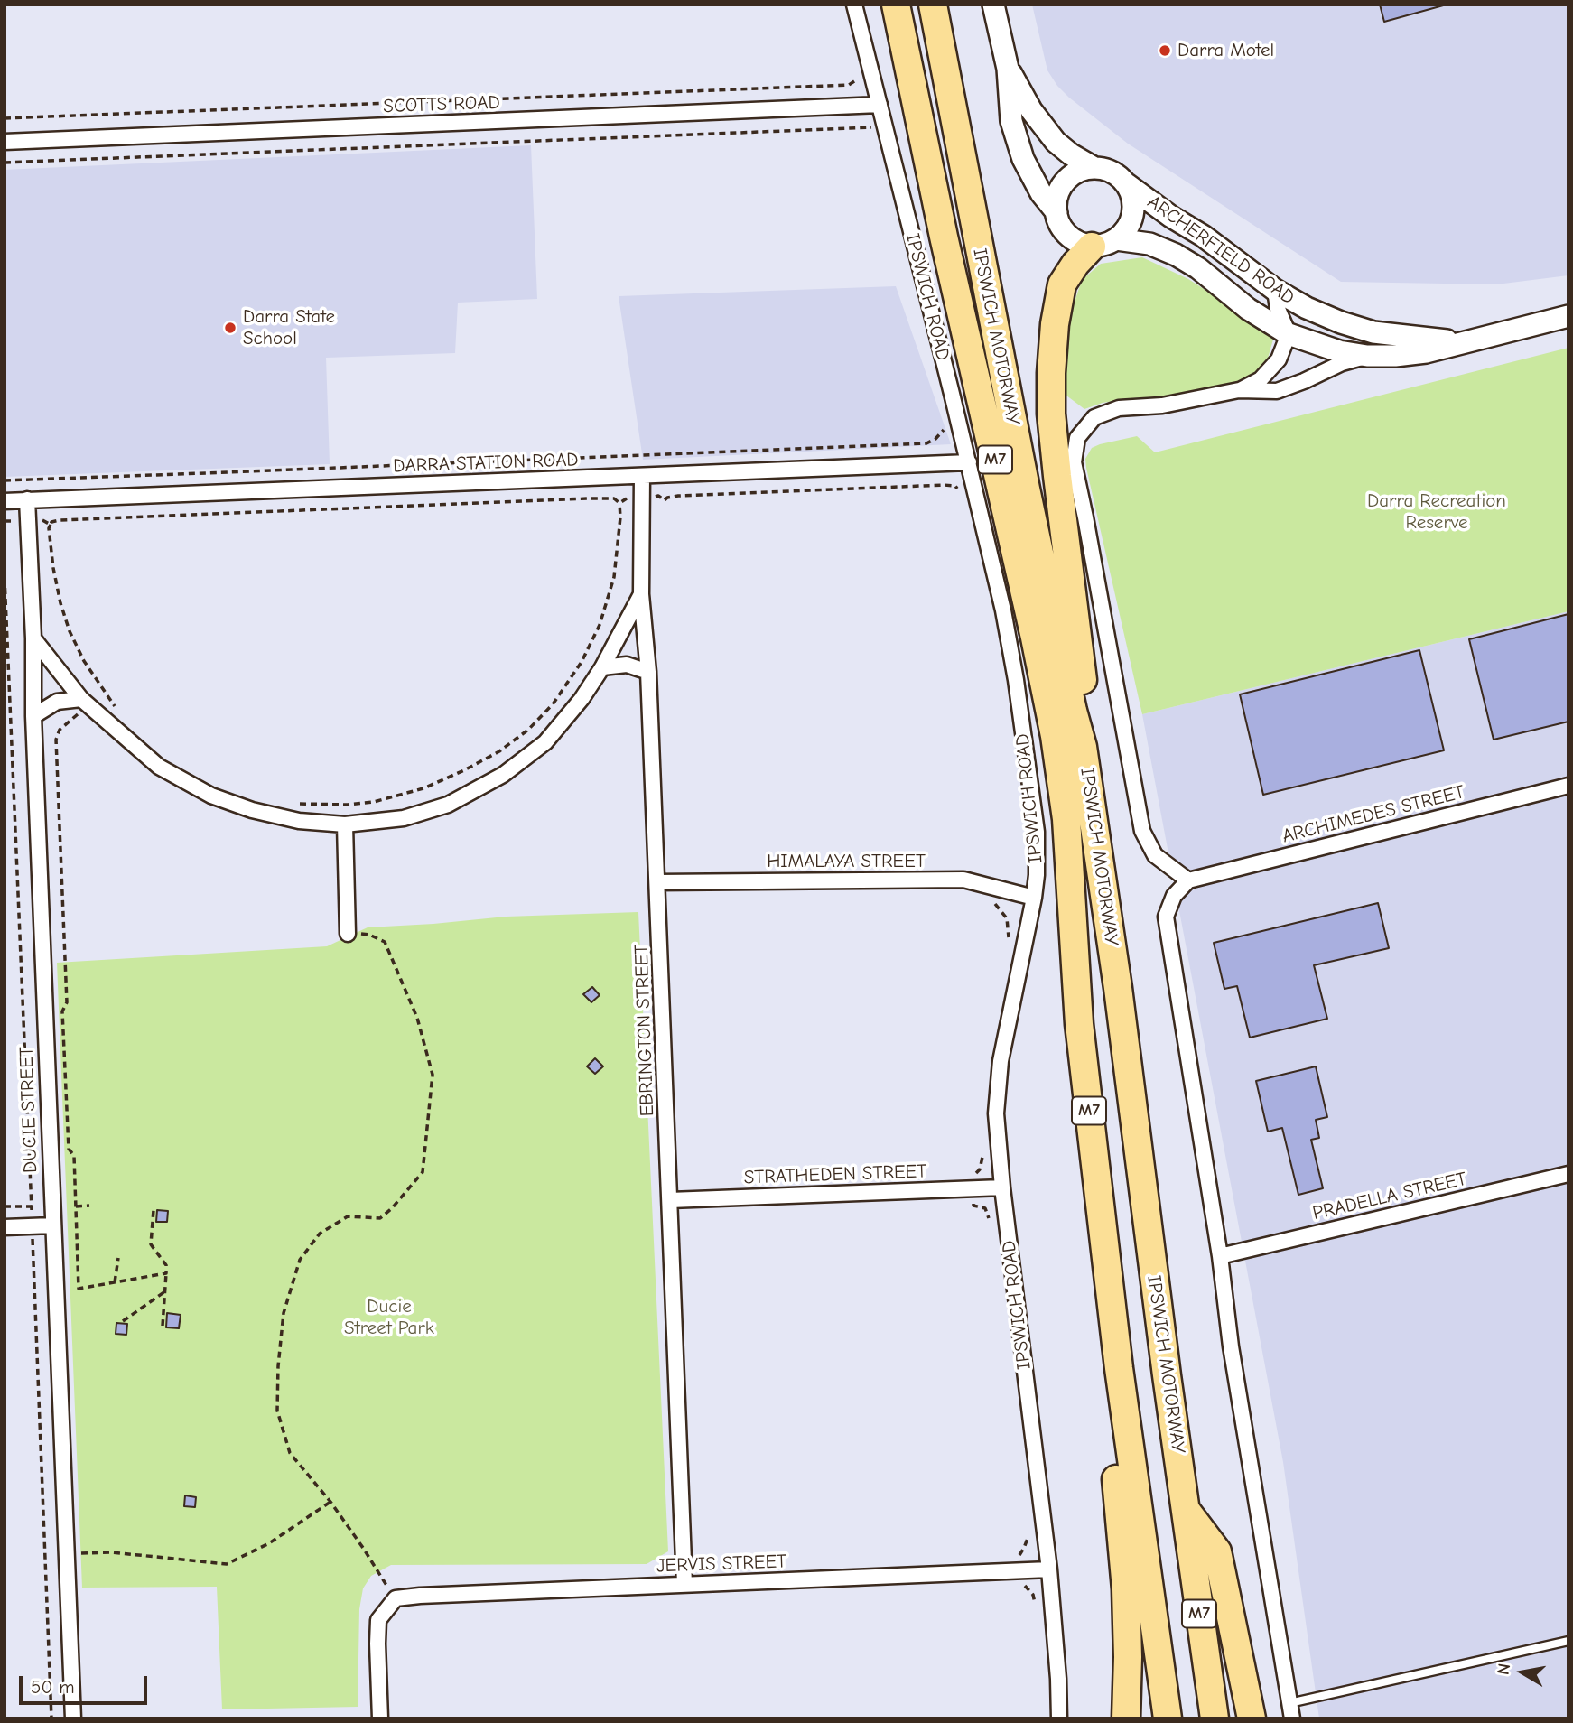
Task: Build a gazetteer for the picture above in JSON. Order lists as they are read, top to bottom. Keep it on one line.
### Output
{"streets":{"highway":["IPSWICH MOTORWAY","M7"],"main road":["ARCHERFIELD ROAD"],"street":["SCOTTS ROAD","IPSWICH ROAD","DARRA STATION ROAD","ARCHIMEDES STREET","HIMALAYA STREET","EBRINGTON STREET","DUCIE STREET","STRATHEDEN STREET","PRADELLA STREET","JERVIS STREET"]},"crossings":[["SCOTTS ROAD","IPSWICH ROAD"],["IPSWICH ROAD","DARRA STATION ROAD"],["IPSWICH ROAD","HIMALAYA STREET"],["IPSWICH ROAD","STRATHEDEN STREET"],["IPSWICH ROAD","JERVIS STREET"],["DARRA STATION ROAD","EBRINGTON STREET"],["DARRA STATION ROAD","DUCIE STREET"],["HIMALAYA STREET","EBRINGTON STREET"],["EBRINGTON STREET","STRATHEDEN STREET"],["EBRINGTON STREET","JERVIS STREET"]],"parks":["Darra Recreation Reserve","Ducie Street Park"],"places":["Darra Motel","Darra State School"],"scale_bar":"50 m","north":"left"}
